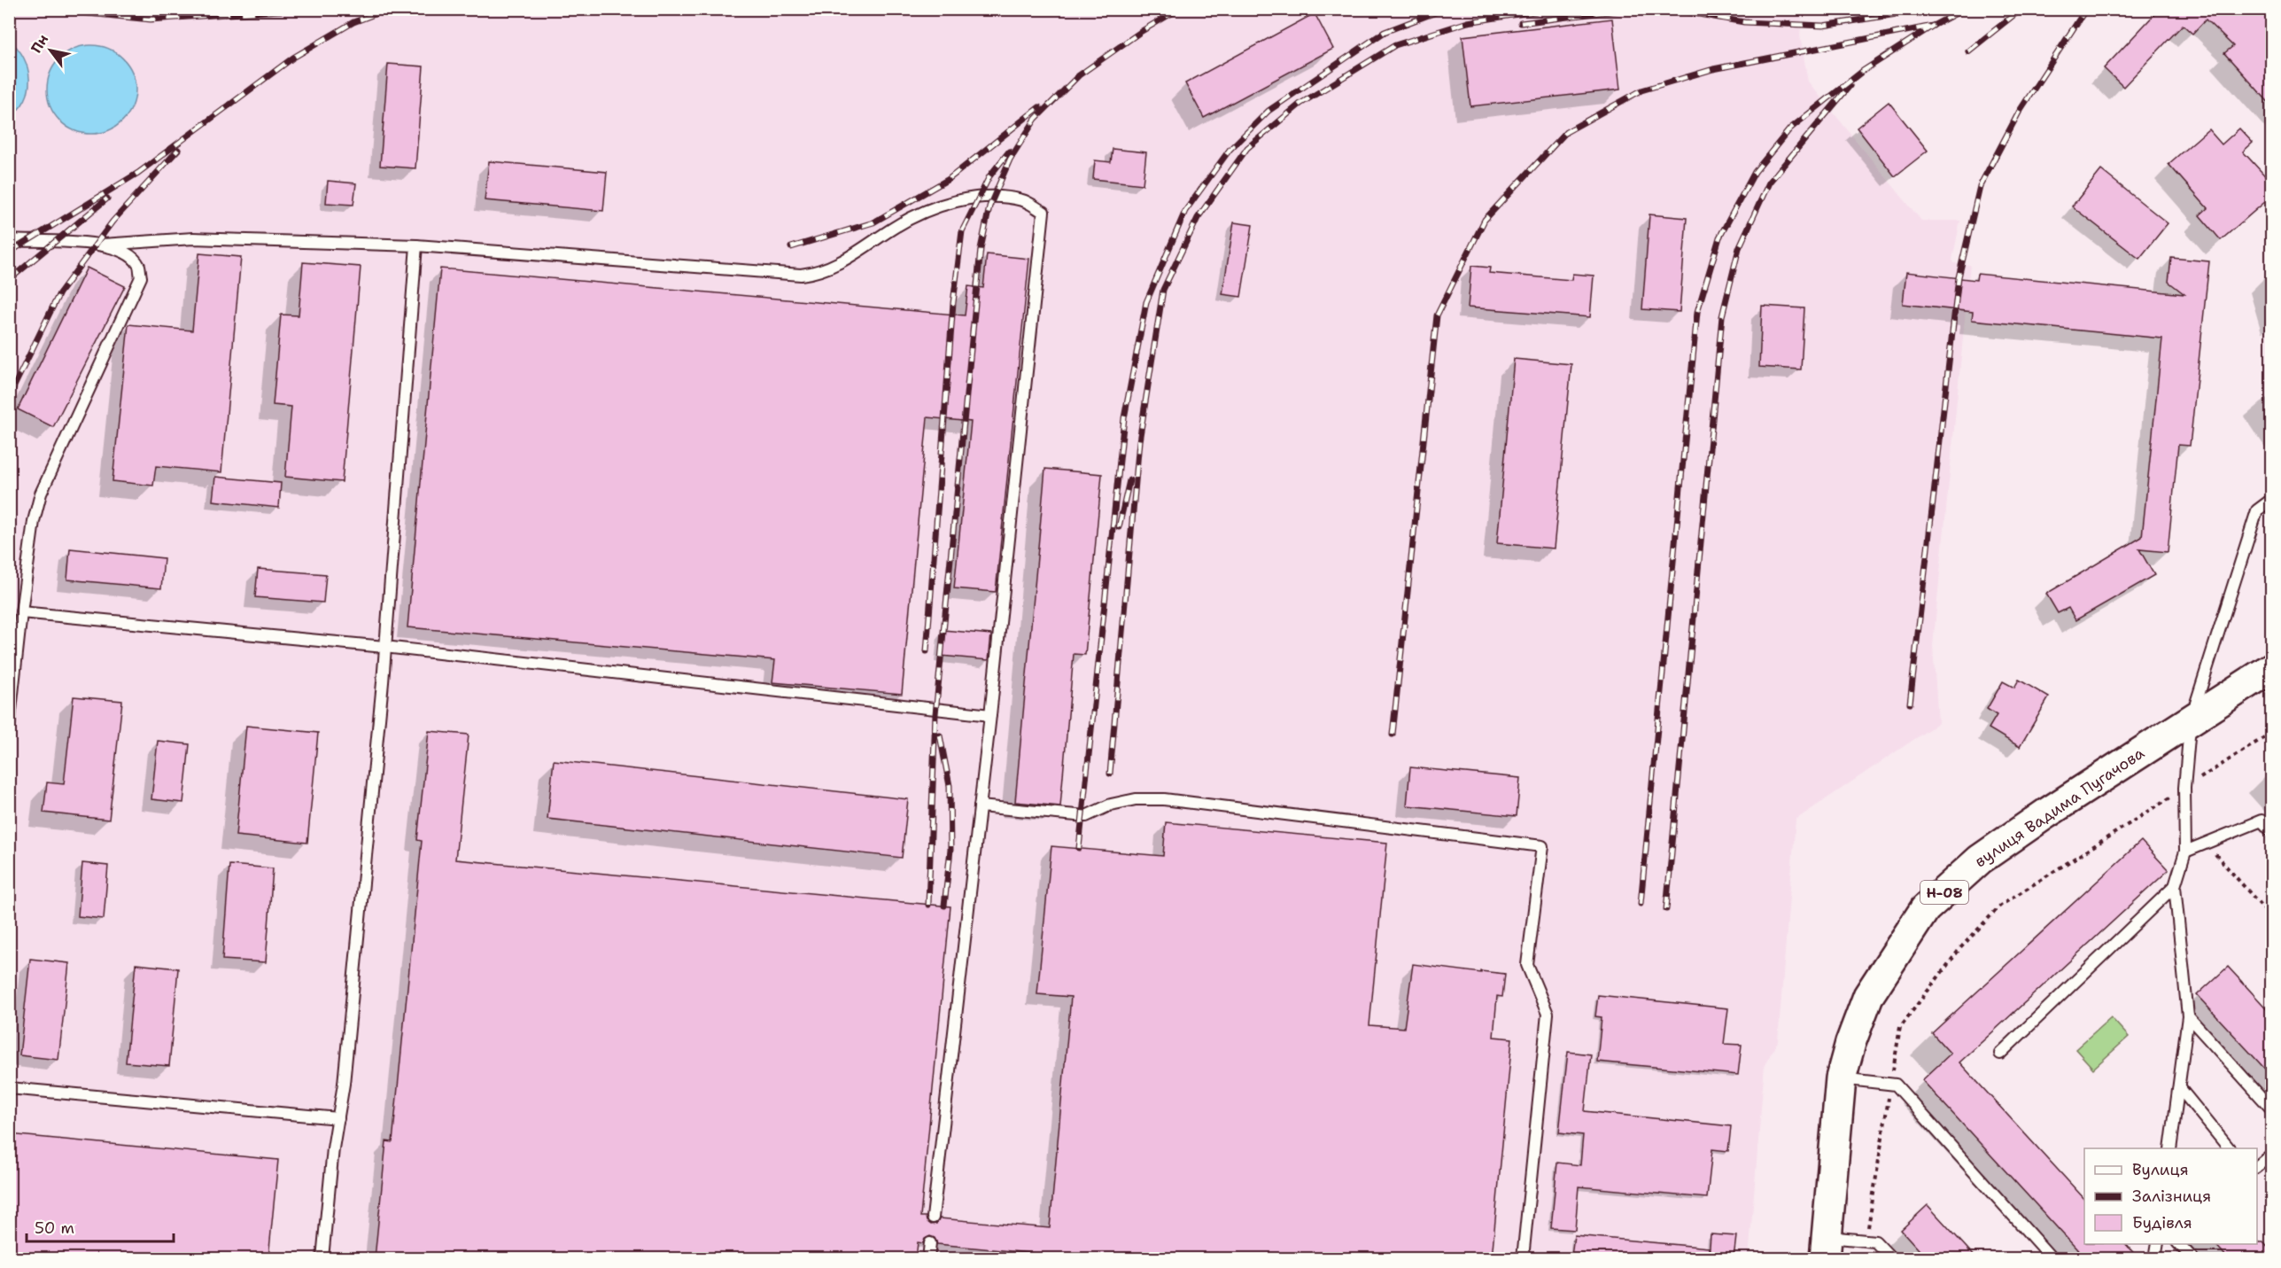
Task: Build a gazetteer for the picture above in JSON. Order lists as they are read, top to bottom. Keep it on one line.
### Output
{"streets":{"main road":["вулиця Вадима Пугачова","Н-08"]},"legend":["Вулиця","Залізниця","Будівля"],"scale_bar":"50 m","north":"top left"}
